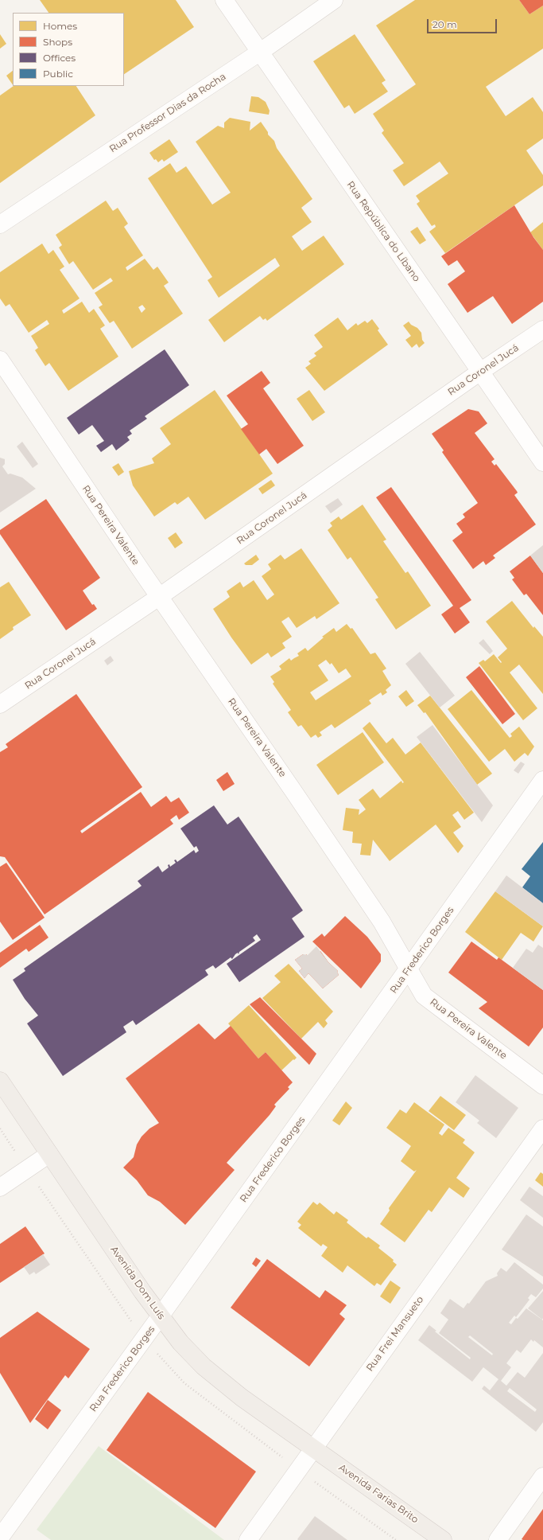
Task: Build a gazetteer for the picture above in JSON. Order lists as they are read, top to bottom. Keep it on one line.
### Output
{"streets":{"main road":["Avenida Dom Luís","Avenida Farias Brito"],"street":["Rua Professor Dias da Rocha","Rua República do Líbano","Rua Coronel Jucá","Rua Pereira Valente","Rua Frederico Borges","Rua Frei Mansueto"]},"crossings":[["Rua Professor Dias da Rocha","Rua República do Líbano"],["Rua República do Líbano","Rua Coronel Jucá"],["Rua Coronel Jucá","Rua Pereira Valente"],["Rua Pereira Valente","Rua Frederico Borges"],["Rua Frederico Borges","Avenida Dom Luís"],["Avenida Dom Luís","Rua Frei Mansueto"],["Avenida Dom Luís","Avenida Farias Brito"],["Rua Frei Mansueto","Avenida Farias Brito"]],"legend":["Homes","Shops","Offices","Public"],"scale_bar":"20 m"}
